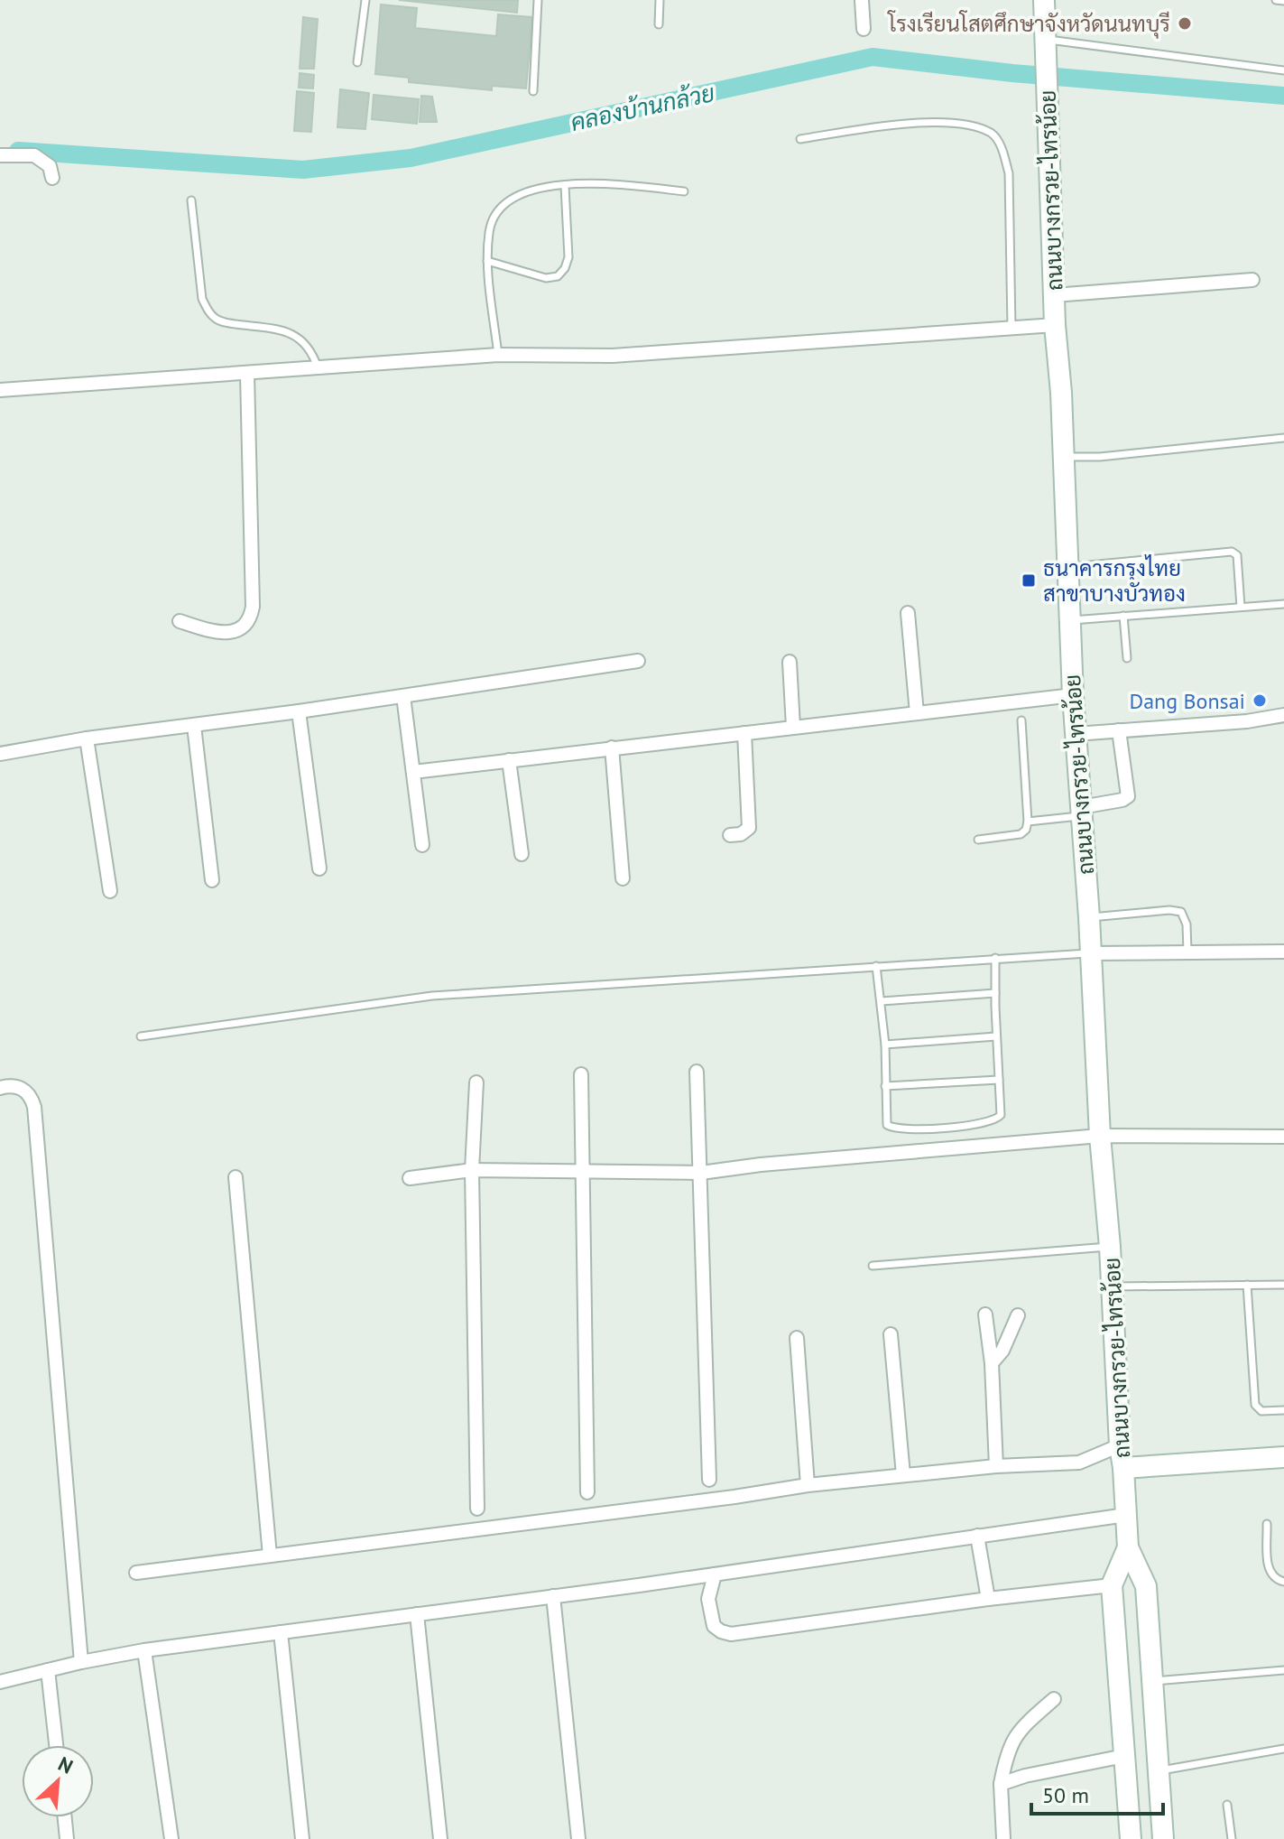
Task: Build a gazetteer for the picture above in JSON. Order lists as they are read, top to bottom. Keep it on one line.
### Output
{"streets":{"main road":["ถนนบางกรวย-ไทรน้อย"]},"water":["คลองบ้านกล้วย"],"places":{"other":["โรงเรียนโสตศึกษาจังหวัดนนทบุรี","Dang Bonsai"],"transit":["ธนาคารกรุงไทย สาขาบางบัวทอง"]},"scale_bar":"50 m","north":"top right"}
